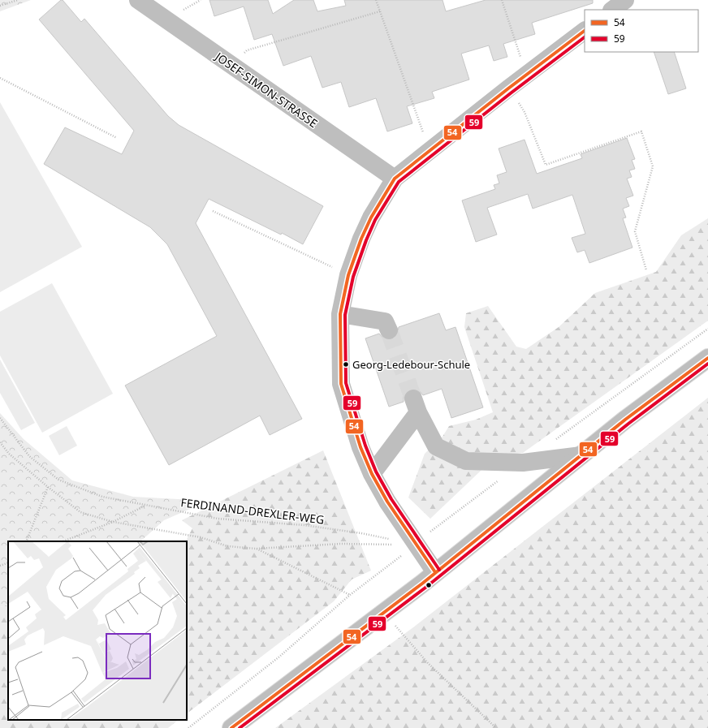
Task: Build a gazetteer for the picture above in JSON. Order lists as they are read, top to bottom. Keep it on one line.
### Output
{"streets":{"street":["JOSEF-SIMON-STRASSE"],"path":["FERDINAND-DREXLER-WEG"]},"places":["Georg-Ledebour-Schule"],"lines":["transit line 54","transit line 59"],"legend":["54","59"]}
